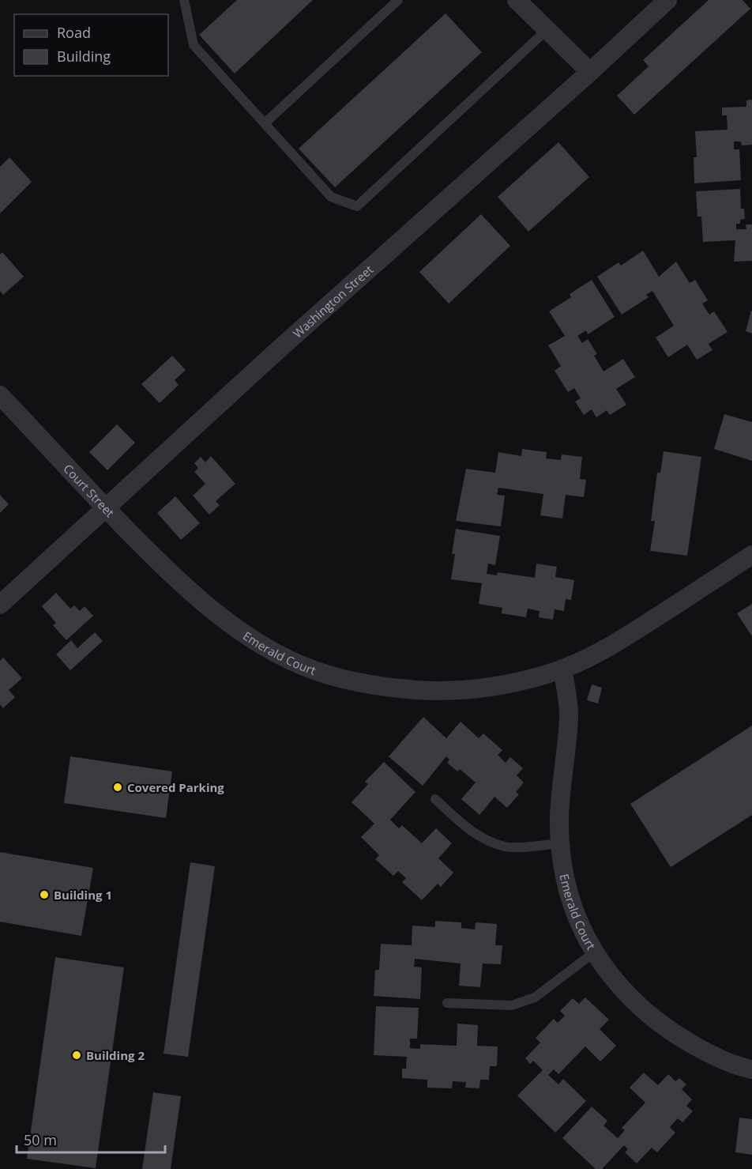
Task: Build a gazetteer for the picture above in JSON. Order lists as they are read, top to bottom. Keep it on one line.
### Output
{"streets":{"street":["Washington Street","Court Street","Emerald Court"]},"crossings":[["Washington Street","Court Street"],["Court Street","Emerald Court"]],"places":["Covered Parking","Building 1","Building 2"],"legend":["Road","Building"],"scale_bar":"50 m"}
